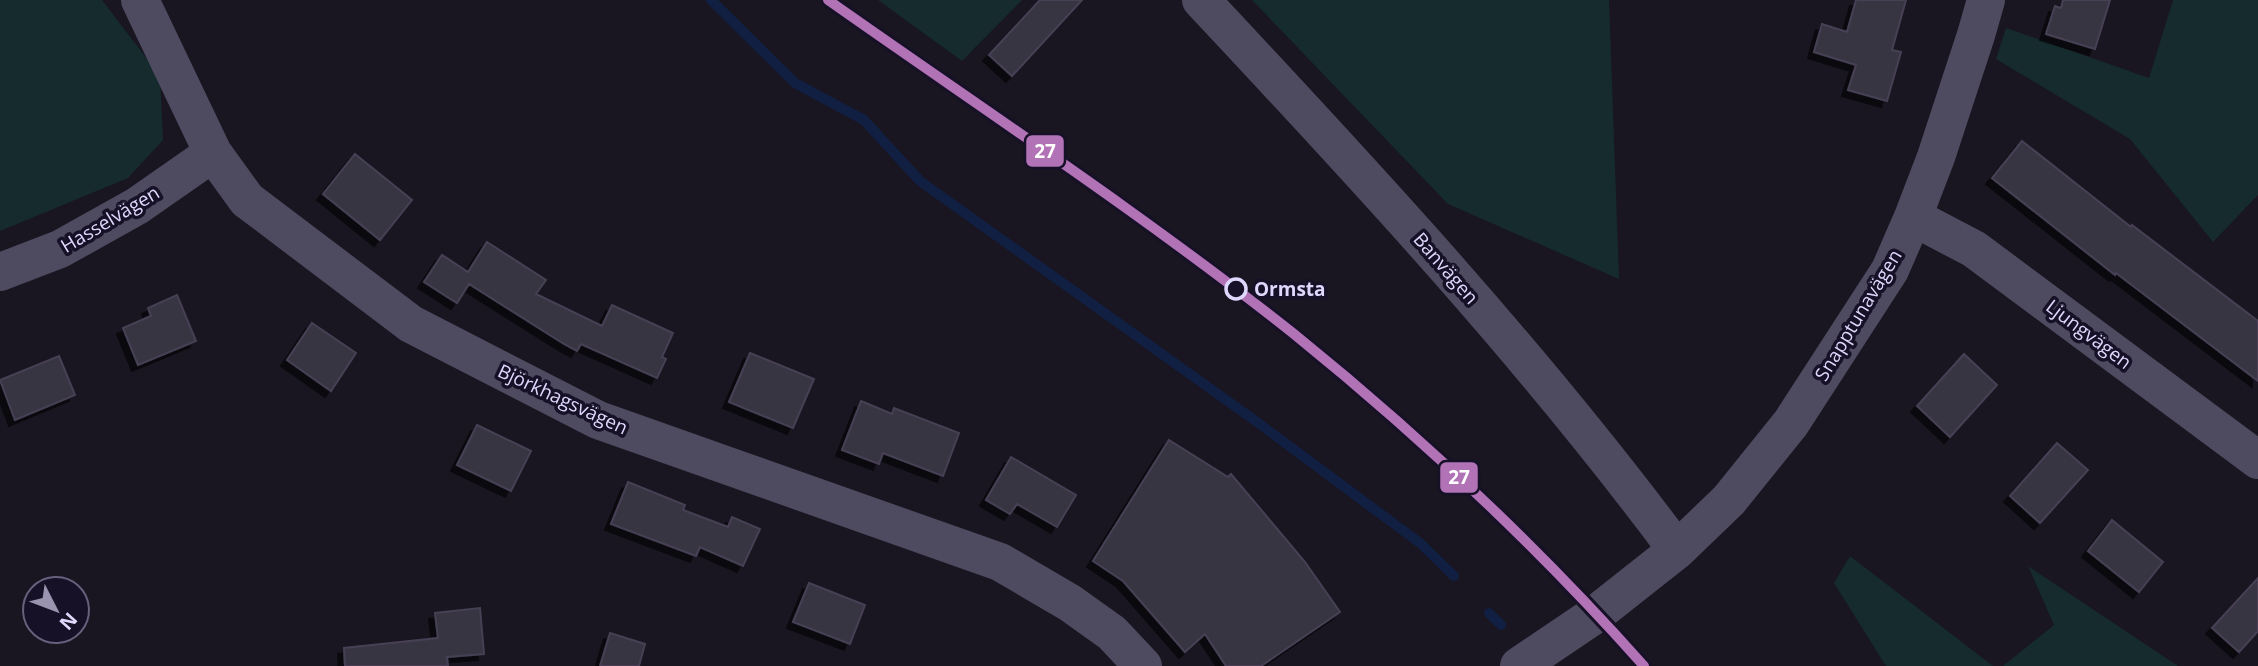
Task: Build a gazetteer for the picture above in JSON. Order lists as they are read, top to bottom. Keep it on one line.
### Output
{"streets":{"street":["Hasselvägen","Banvägen","Snapptunavägen","Ljungvägen","Björkhagsvägen"]},"crossings":[["Hasselvägen","Björkhagsvägen"],["Banvägen","Snapptunavägen"],["Snapptunavägen","Ljungvägen"]],"places":["Ormsta"],"lines":["transit line 27"],"north":"bottom right"}
